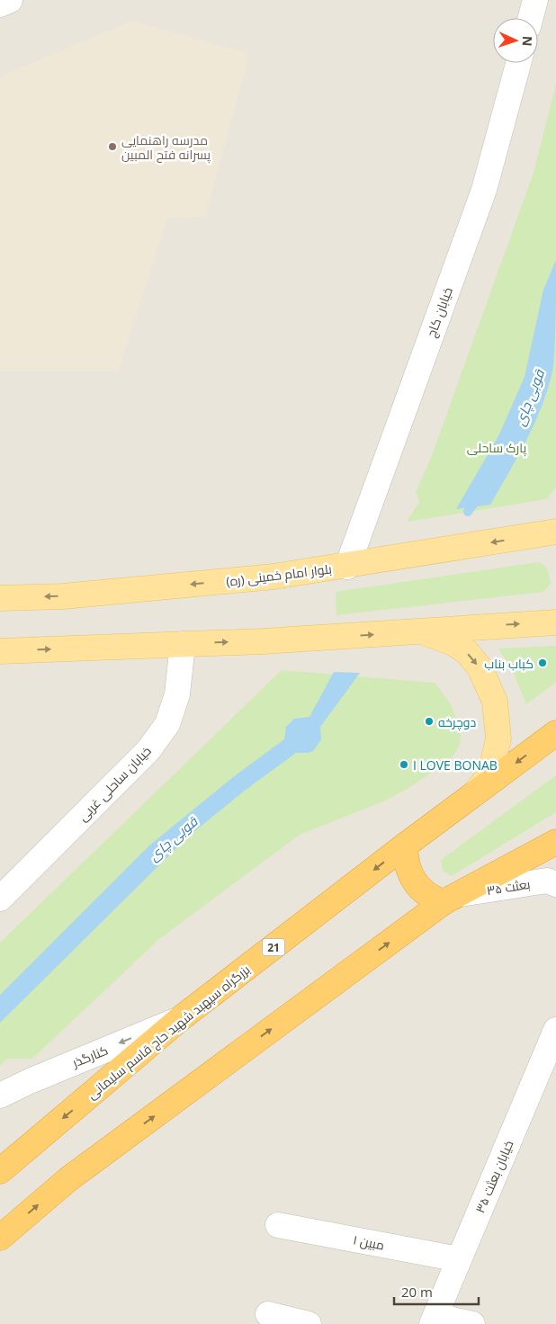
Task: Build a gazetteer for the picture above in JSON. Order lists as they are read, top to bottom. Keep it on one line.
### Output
{"streets":{"highway":["21","بزرگراه سپهبد شهید حاج قاسم سلیمانی"],"main road":["بلوار امام خمینی (ره)"],"street":["خیابان کاج","خیابان ساحلی غربی","بعثت ۳۵","کنارگذر","خیابان بعثت ۳۵","مبین ۱"]},"crossings":[["خیابان کاج","بلوار امام خمینی (ره)"],["بزرگراه سپهبد شهید حاج قاسم سلیمانی","کنارگذر"],["خیابان بعثت ۳۵","مبین ۱"]],"one_way":["کنارگذر"],"water":["قوبی چای"],"parks":["پارک ساحلی"],"places":["مدرسه راهنمایی پسرانه فتح المبین","کباب بناب","دوچرخه","I LOVE BONAB"],"scale_bar":"20 m","north":"right"}
